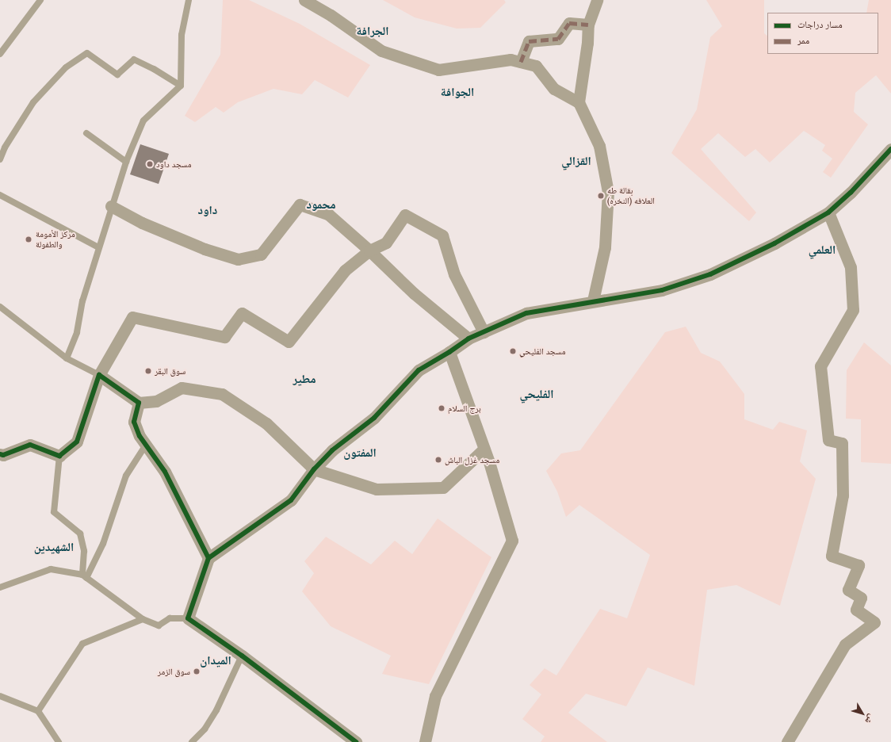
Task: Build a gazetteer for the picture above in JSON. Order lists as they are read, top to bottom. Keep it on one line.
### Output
{"districts":["الجرافة","الجوافة","القزالي","محمود","داود","العلمي","مطير","الفليحي","المفتون","الشهيدين","الميدان"],"places":["مسجد داود","بقالة طه العلافه (النخره)","مركز الأمومة والطفولة","مسجد الفليحي","سوق البقر","برج السلام","مسجد غزل الباش","سوق الزمر"],"legend":["مسار دراجات","ممر"],"north":"bottom right"}
